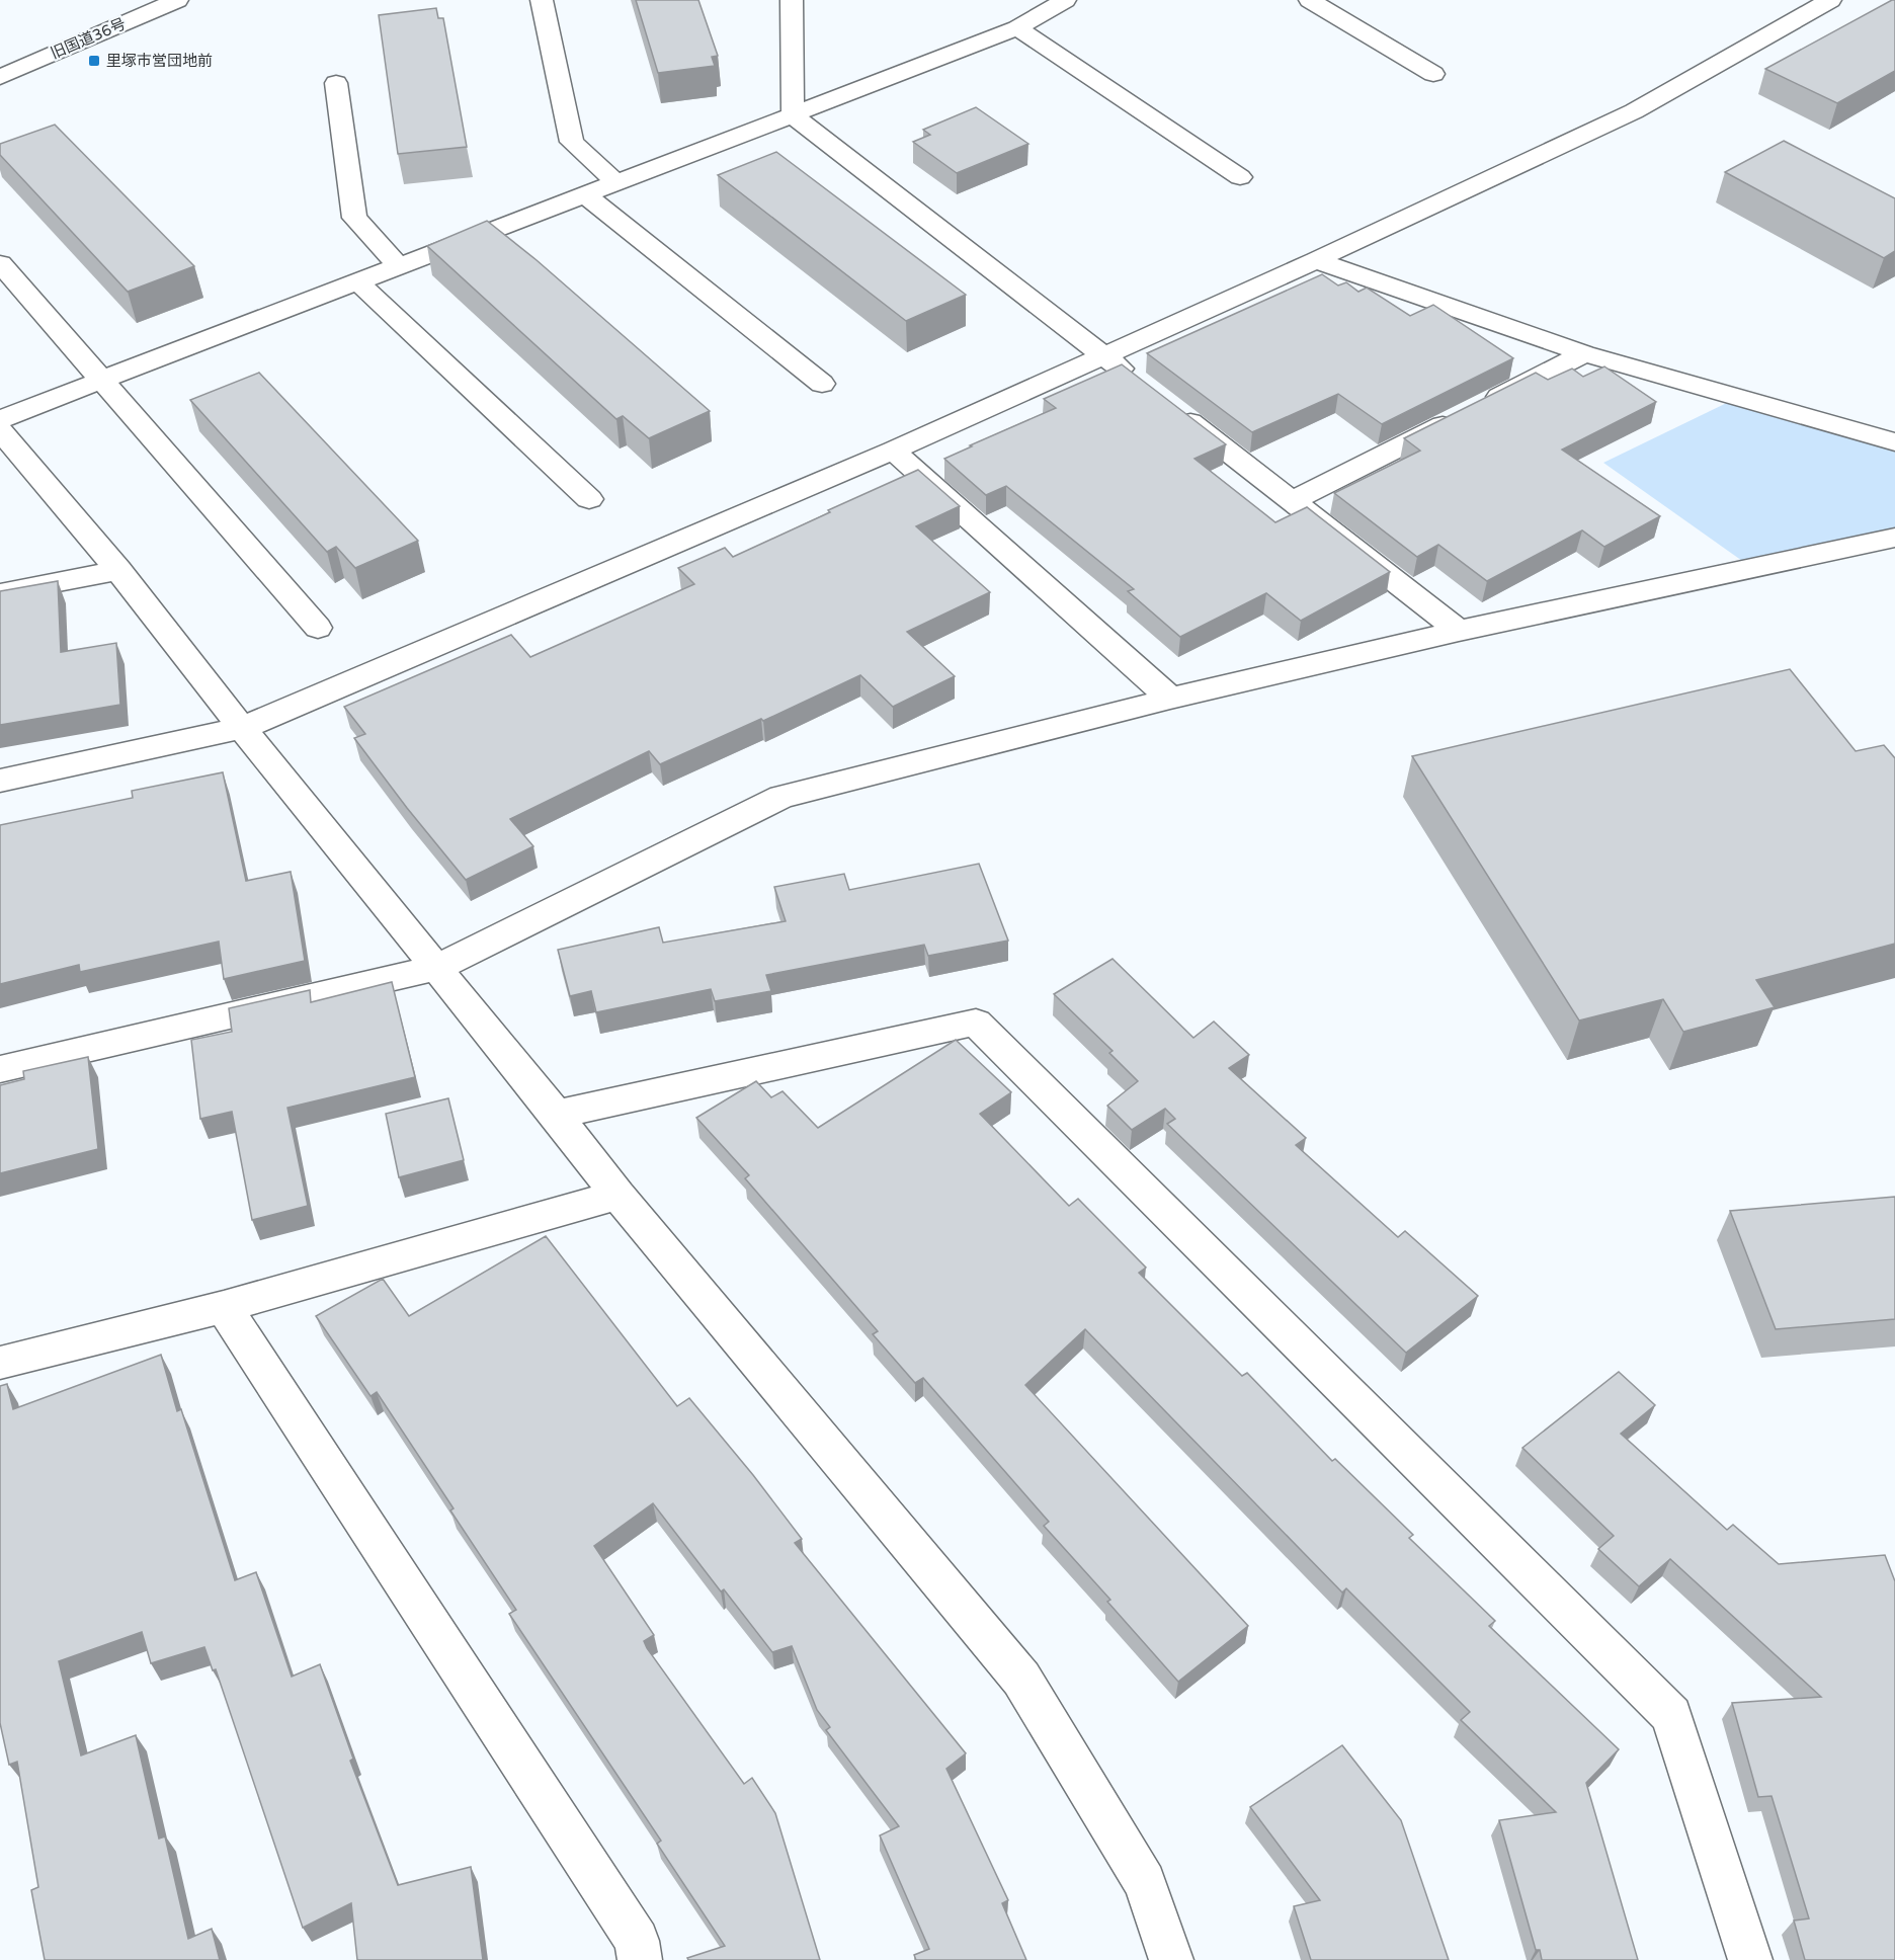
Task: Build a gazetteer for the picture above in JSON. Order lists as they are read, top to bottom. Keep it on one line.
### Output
{"streets":{"street":["旧国道36号"]},"places":{"transit":["里塚市営団地前"]}}
